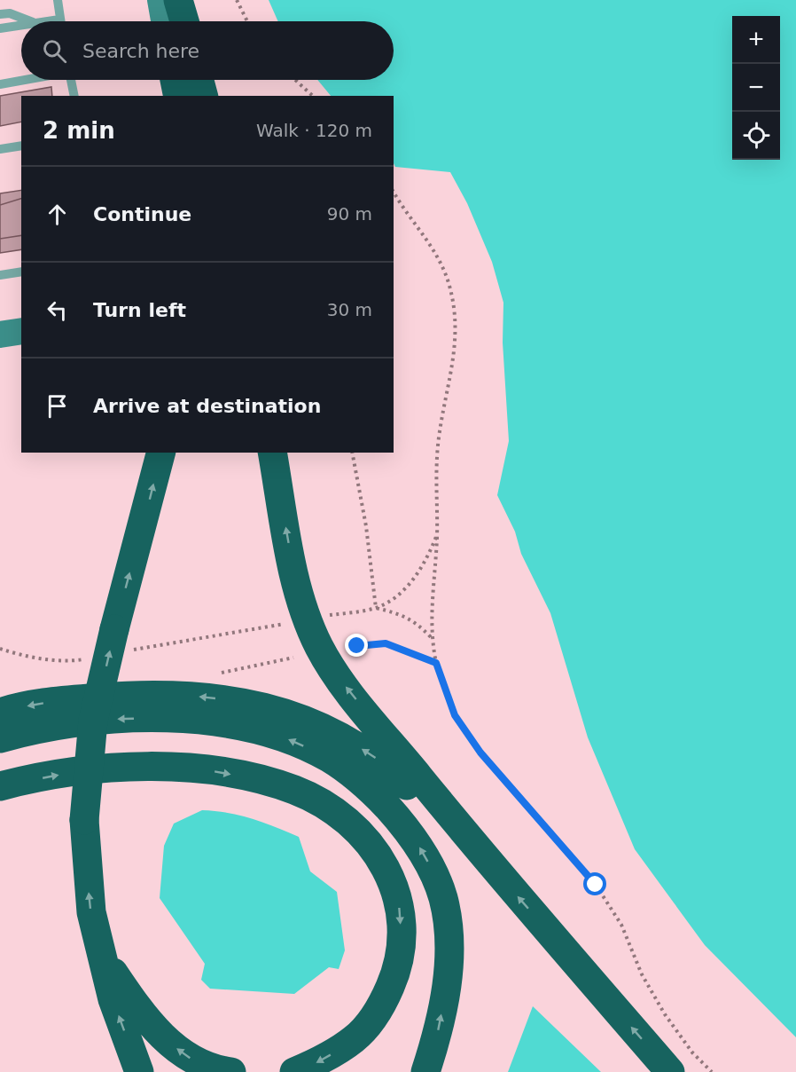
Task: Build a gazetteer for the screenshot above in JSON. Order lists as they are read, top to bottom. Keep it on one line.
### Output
{"page":{"map_buttons":["+","−"],"search":"Search here","heading":["2 min","Walk · 120 m"],"list":[["Continue","90 m"],["Turn left","30 m"],"Arrive at destination"]}}
